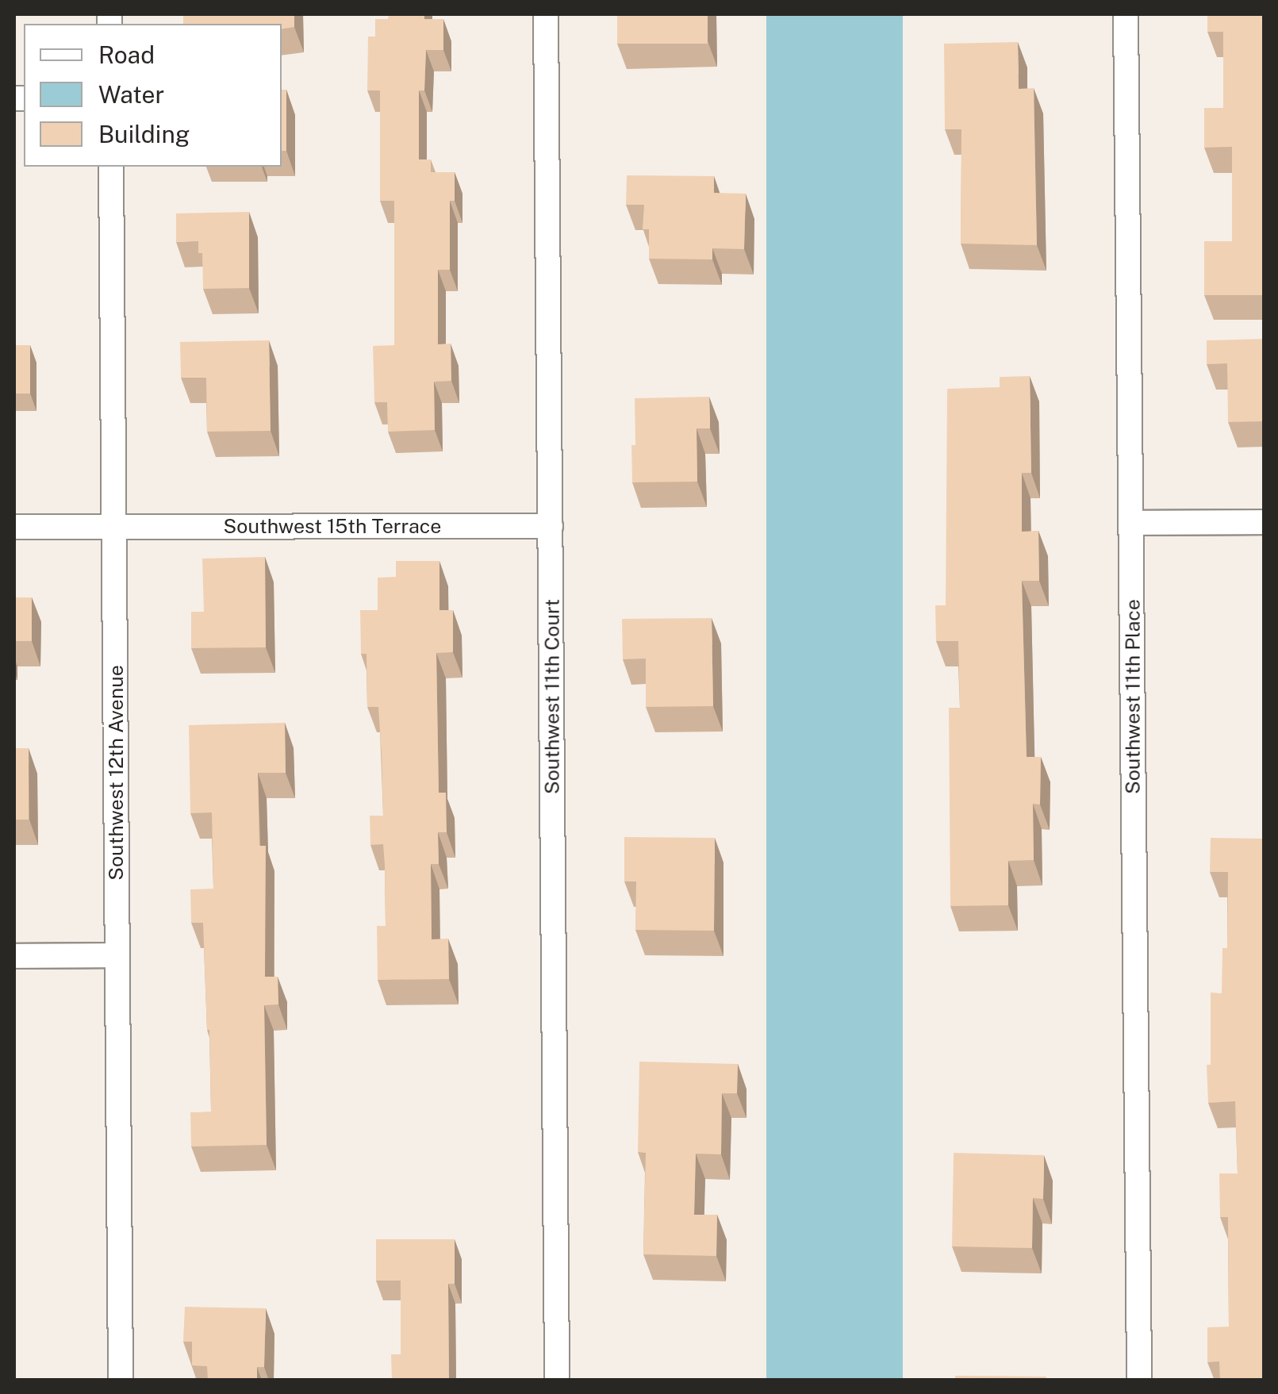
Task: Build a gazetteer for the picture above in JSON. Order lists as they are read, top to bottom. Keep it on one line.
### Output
{"streets":{"street":["Southwest 15th Terrace","Southwest 11th Court","Southwest 11th Place","Southwest 12th Avenue"]},"crossings":[["Southwest 15th Terrace","Southwest 11th Court"],["Southwest 15th Terrace","Southwest 12th Avenue"]],"legend":["Road","Water","Building"]}
